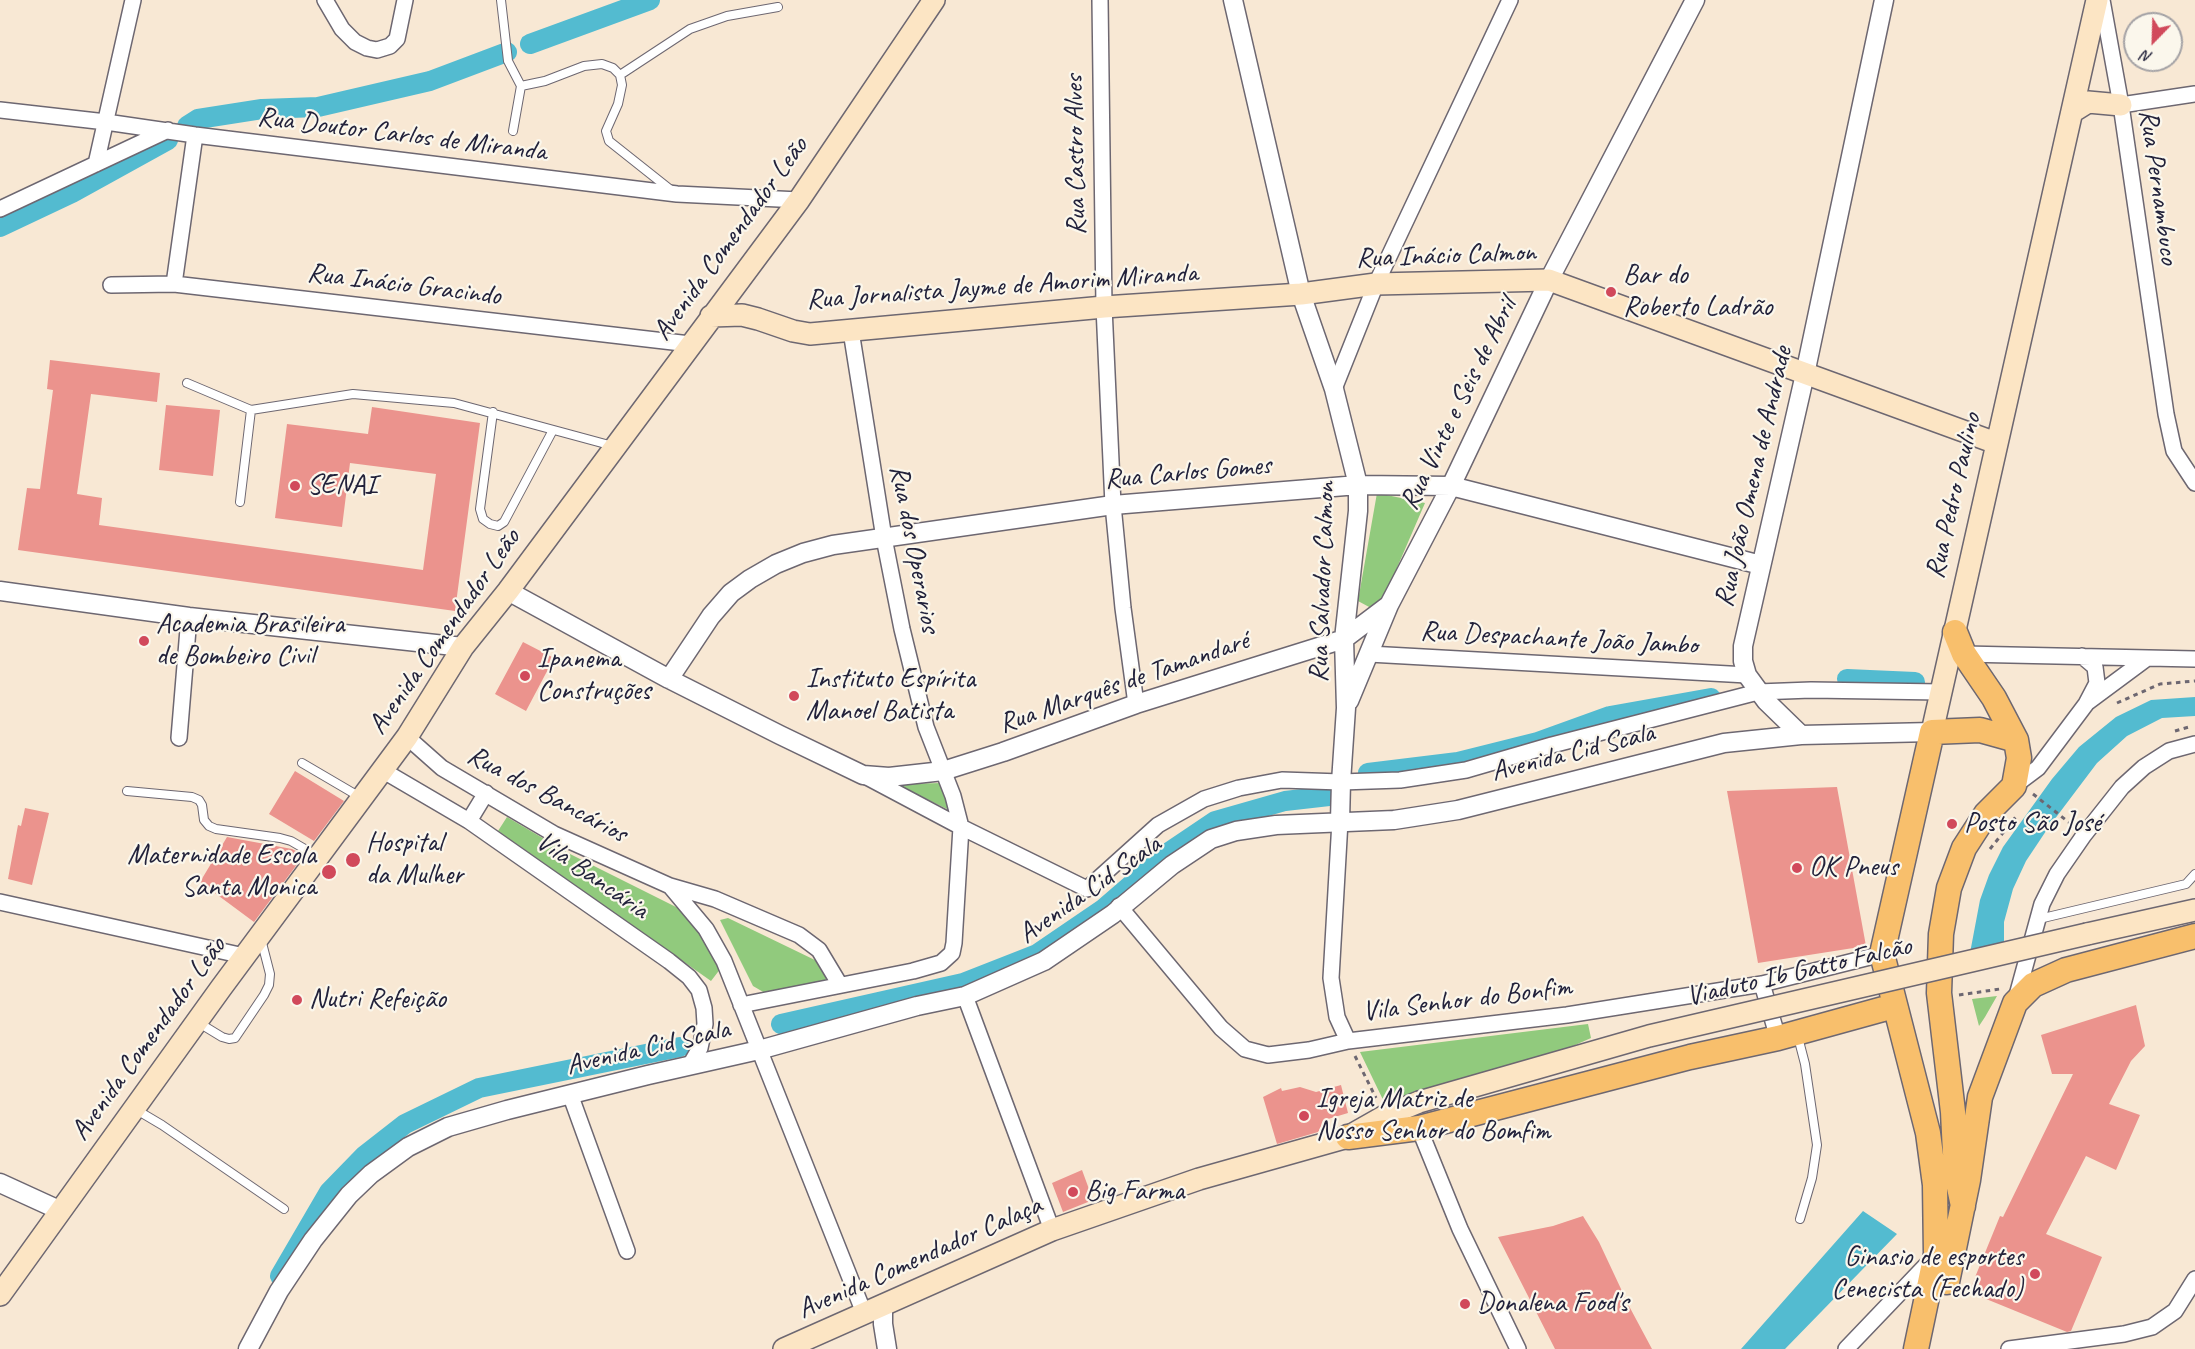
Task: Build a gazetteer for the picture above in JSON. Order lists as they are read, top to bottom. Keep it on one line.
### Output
{"streets":{"highway":["Rua Pedro Paulino"],"main road":["Avenida Comendador Leão","Rua Inácio Calmon","Rua Jornalista Jayme de Amorim Miranda","Viaduto Ib Gatto Falcão","Avenida Comendador Calaça"],"street":["Rua Doutor Carlos de Miranda","Rua Castro Alves","Rua Pernambuco","Rua Inácio Gracindo","Rua Vinte e Seis de Abril","Rua Carlos Gomes","Rua João Omena de Andrade","Rua dos Operarios","Rua Salvador Calmon","Rua Despachante João Jambo","Rua Marquês de Tamandaré","Avenida Cid Scala","Rua dos Bancários","Vila Bancária","Vila Senhor do Bonfim"]},"crossings":[["Rua Doutor Carlos de Miranda","Avenida Comendador Leão"],["Rua Castro Alves","Rua Jornalista Jayme de Amorim Miranda"],["Rua Castro Alves","Rua Carlos Gomes"],["Rua Castro Alves","Rua Marquês de Tamandaré"],["Rua Pernambuco","Rua Pedro Paulino"],["Avenida Comendador Leão","Rua Inácio Gracindo"],["Avenida Comendador Leão","Rua Jornalista Jayme de Amorim Miranda"],["Avenida Comendador Leão","Rua dos Bancários"],["Avenida Comendador Leão","Vila Bancária"],["Rua Inácio Calmon","Rua Jornalista Jayme de Amorim Miranda"],["Rua Inácio Calmon","Rua Vinte e Seis de Abril"],["Rua Inácio Calmon","Rua João Omena de Andrade"],["Rua Inácio Calmon","Rua Pedro Paulino"],["Rua Inácio Calmon","Rua Salvador Calmon"],["Rua Jornalista Jayme de Amorim Miranda","Rua dos Operarios"],["Rua Jornalista Jayme de Amorim Miranda","Rua Salvador Calmon"],["Rua Vinte e Seis de Abril","Rua Carlos Gomes"],["Rua Vinte e Seis de Abril","Rua Salvador Calmon"],["Rua Vinte e Seis de Abril","Rua Despachante João Jambo"],["Rua Vinte e Seis de Abril","Rua Marquês de Tamandaré"],["Rua Carlos Gomes","Rua João Omena de Andrade"],["Rua Carlos Gomes","Rua dos Operarios"],["Rua Carlos Gomes","Rua Salvador Calmon"],["Rua João Omena de Andrade","Rua Despachante João Jambo"],["Rua João Omena de Andrade","Avenida Cid Scala"],["Rua Pedro Paulino","Avenida Cid Scala"],["Rua Pedro Paulino","Vila Senhor do Bonfim"],["Rua dos Operarios","Rua Marquês de Tamandaré"],["Rua dos Operarios","Avenida Cid Scala"],["Rua Salvador Calmon","Rua Marquês de Tamandaré"],["Rua Salvador Calmon","Avenida Cid Scala"],["Avenida Cid Scala","Rua dos Bancários"],["Avenida Cid Scala","Vila Bancária"],["Avenida Cid Scala","Vila Senhor do Bonfim"],["Rua dos Bancários","Avenida Comendador Calaça"],["Viaduto Ib Gatto Falcão","Avenida Comendador Calaça"]],"places":["Bar do Roberto Ladrão","SENAI","Academia Brasileira de Bombeiro Civil","Ipanema Construções","Instituto Espírita Manoel Batista","Posto São José","Hospital da Mulher","OK Pneus","Maternidade Escola Santa Monica","Nutri Refeição","Igreja Matriz de Nosso Senhor do Bomfim","Big Farma","Ginasio de esportes Cenecista (Fechado)","Donalena Food's"],"north":"bottom left"}
